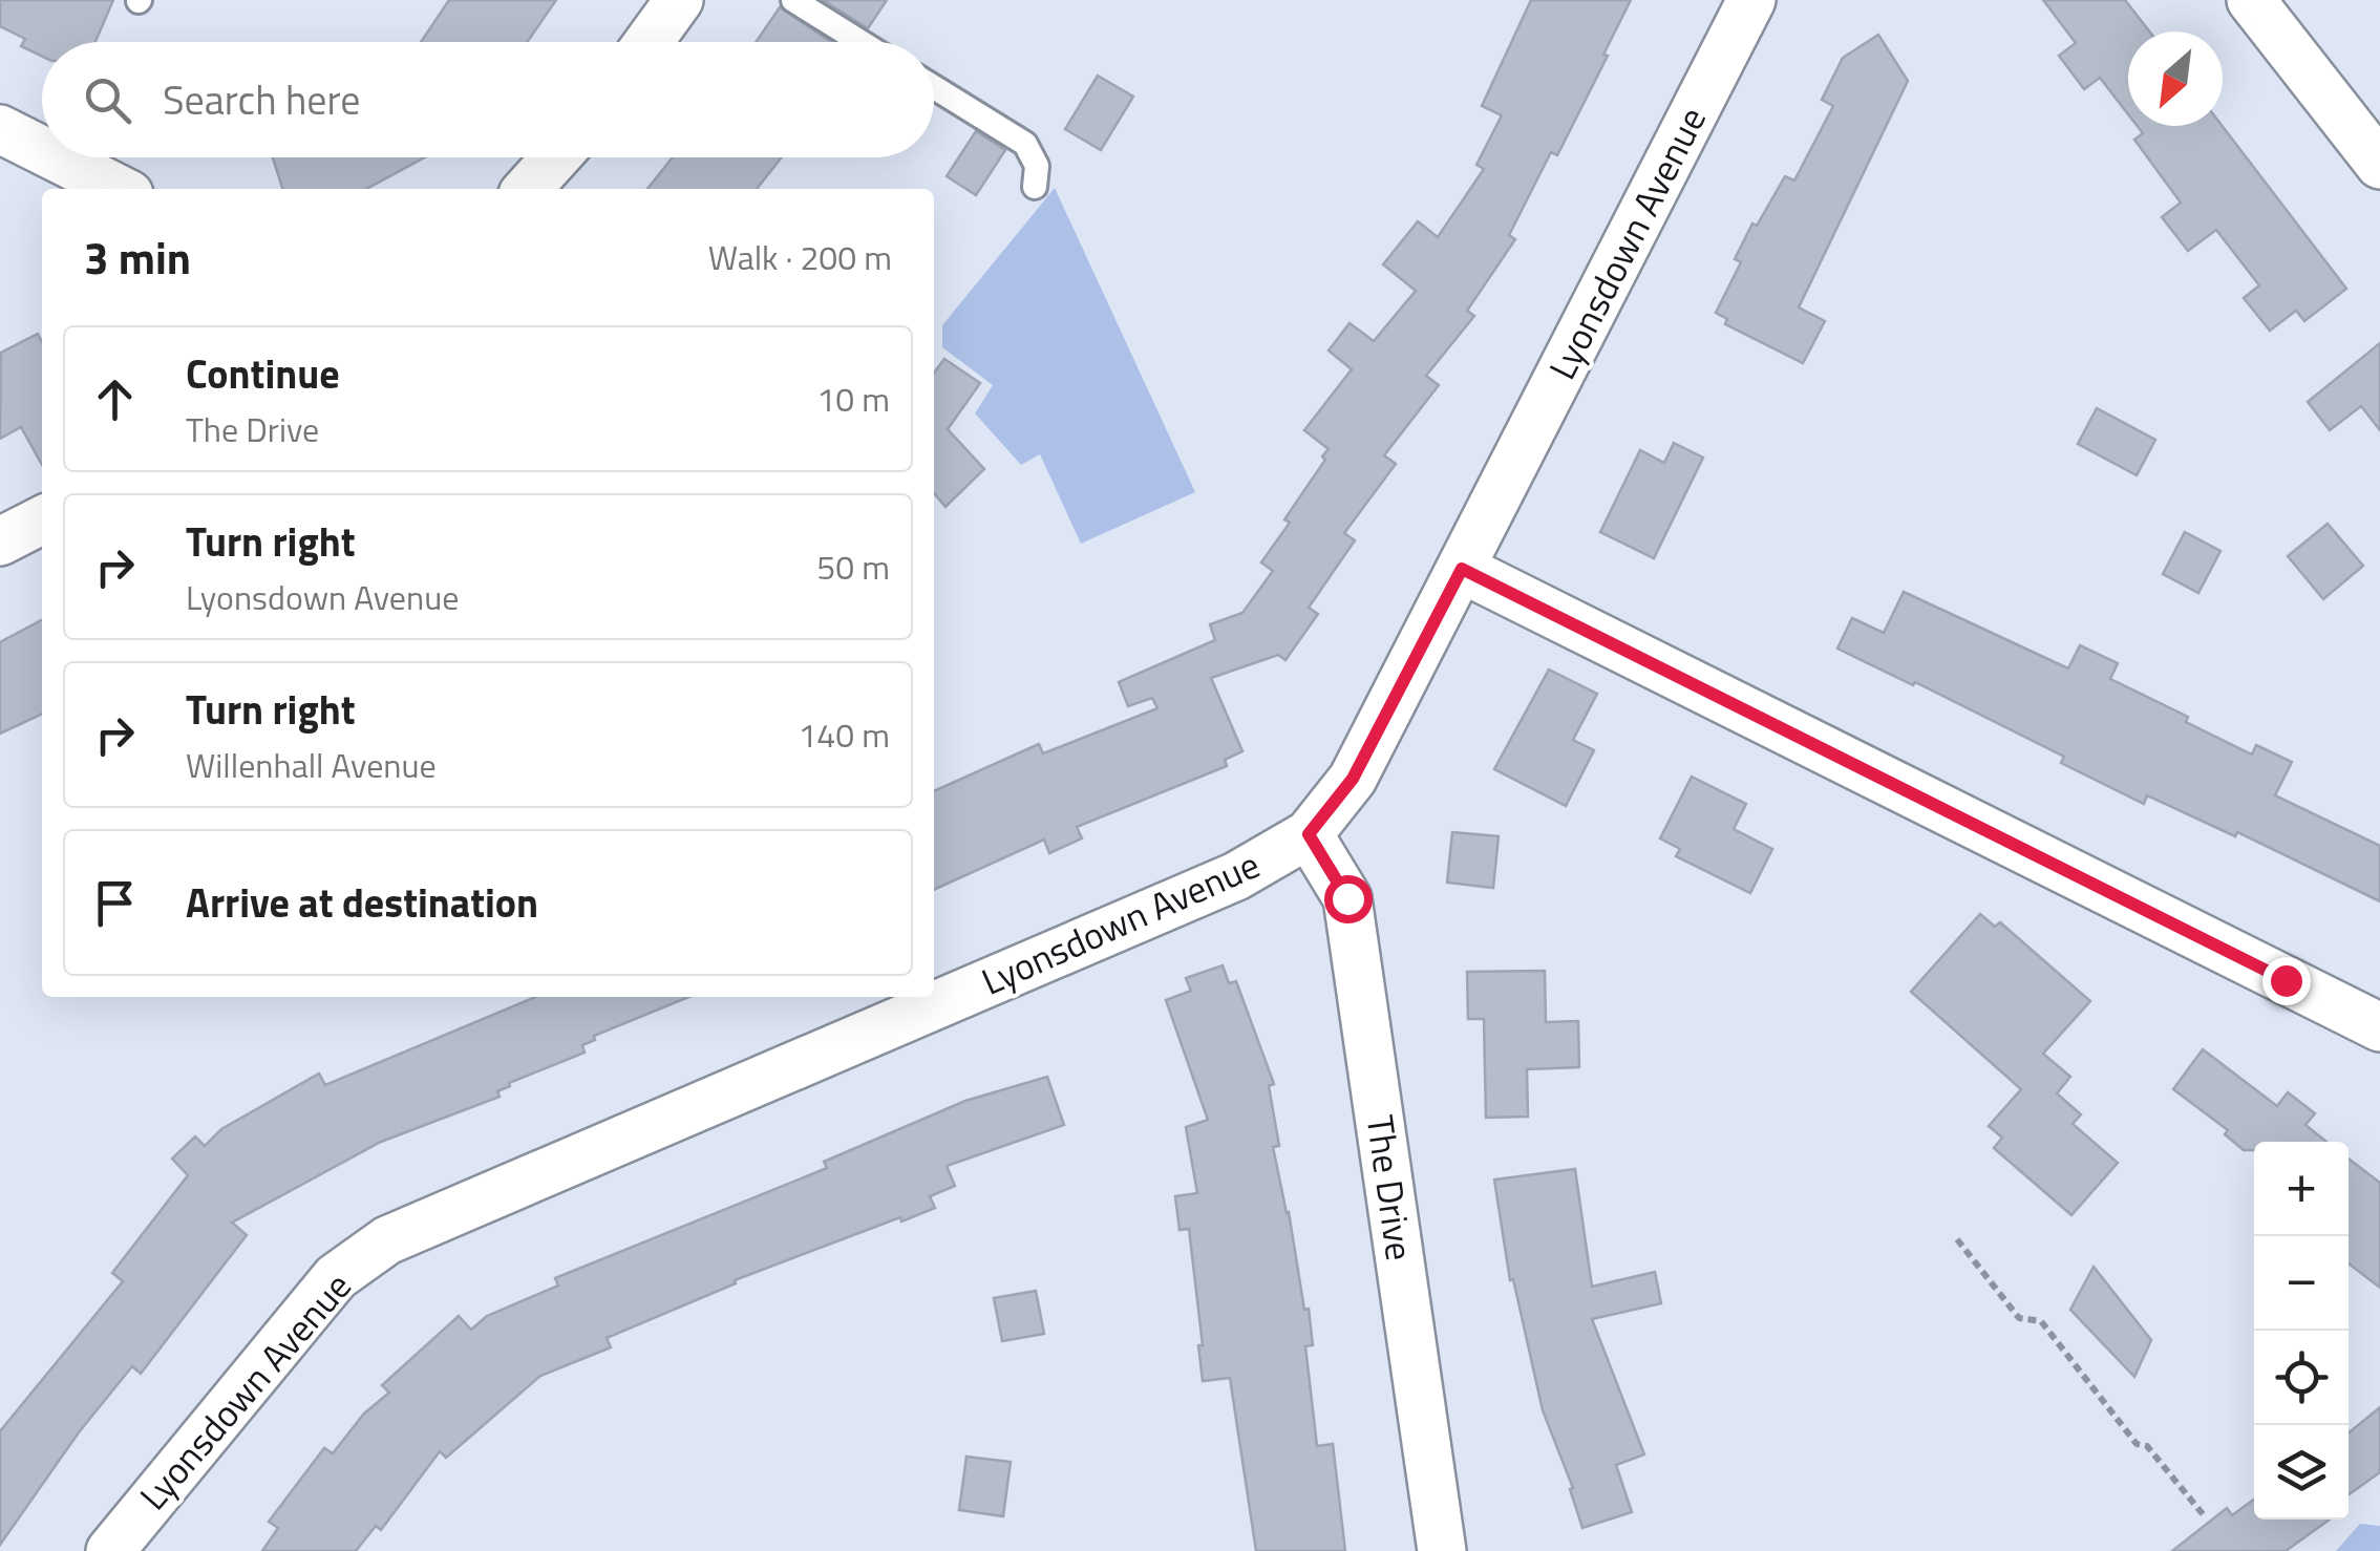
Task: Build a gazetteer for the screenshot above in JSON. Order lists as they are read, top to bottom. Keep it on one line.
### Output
{"streets":{"street":["Lyonsdown Avenue","The Drive"]},"crossings":[["Lyonsdown Avenue","The Drive"]],"north":"bottom left","page":{"search":"Search here","heading":["3 min","Walk · 200 m"],"list":[["Continue","The Drive","10 m"],["Turn right","Lyonsdown Avenue","50 m"],["Turn right","Willenhall Avenue","140 m"],"Arrive at destination"],"map_buttons":["+","−"]}}
